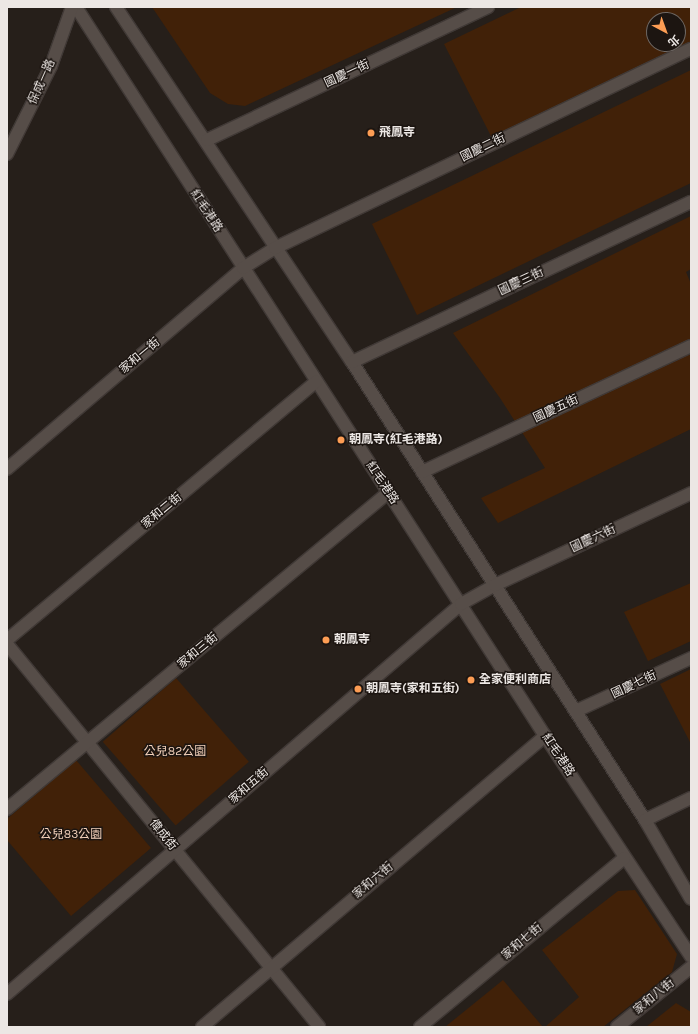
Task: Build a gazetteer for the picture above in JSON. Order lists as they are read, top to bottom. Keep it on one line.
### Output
{"streets":{"street":["國慶一街","保成一路","國慶二街","紅毛港路","國慶三街","家和一街","國慶五街","家和二街","國慶六街","家和三街","國慶七街","家和五街","偉成街","家和六街","家和七街","家和八街"]},"crossings":[["國慶二街","家和一街"],["紅毛港路","家和一街"],["紅毛港路","家和二街"],["紅毛港路","家和三街"],["紅毛港路","家和五街"],["紅毛港路","家和六街"],["紅毛港路","家和七街"],["國慶六街","家和五街"],["家和三街","偉成街"],["家和五街","偉成街"],["偉成街","家和六街"]],"parks":["公兒82公園","公兒83公園"],"places":["飛鳳寺","朝鳳寺(紅毛港路)","朝鳳寺","全家便利商店","朝鳳寺(家和五街)"],"north":"bottom right"}
